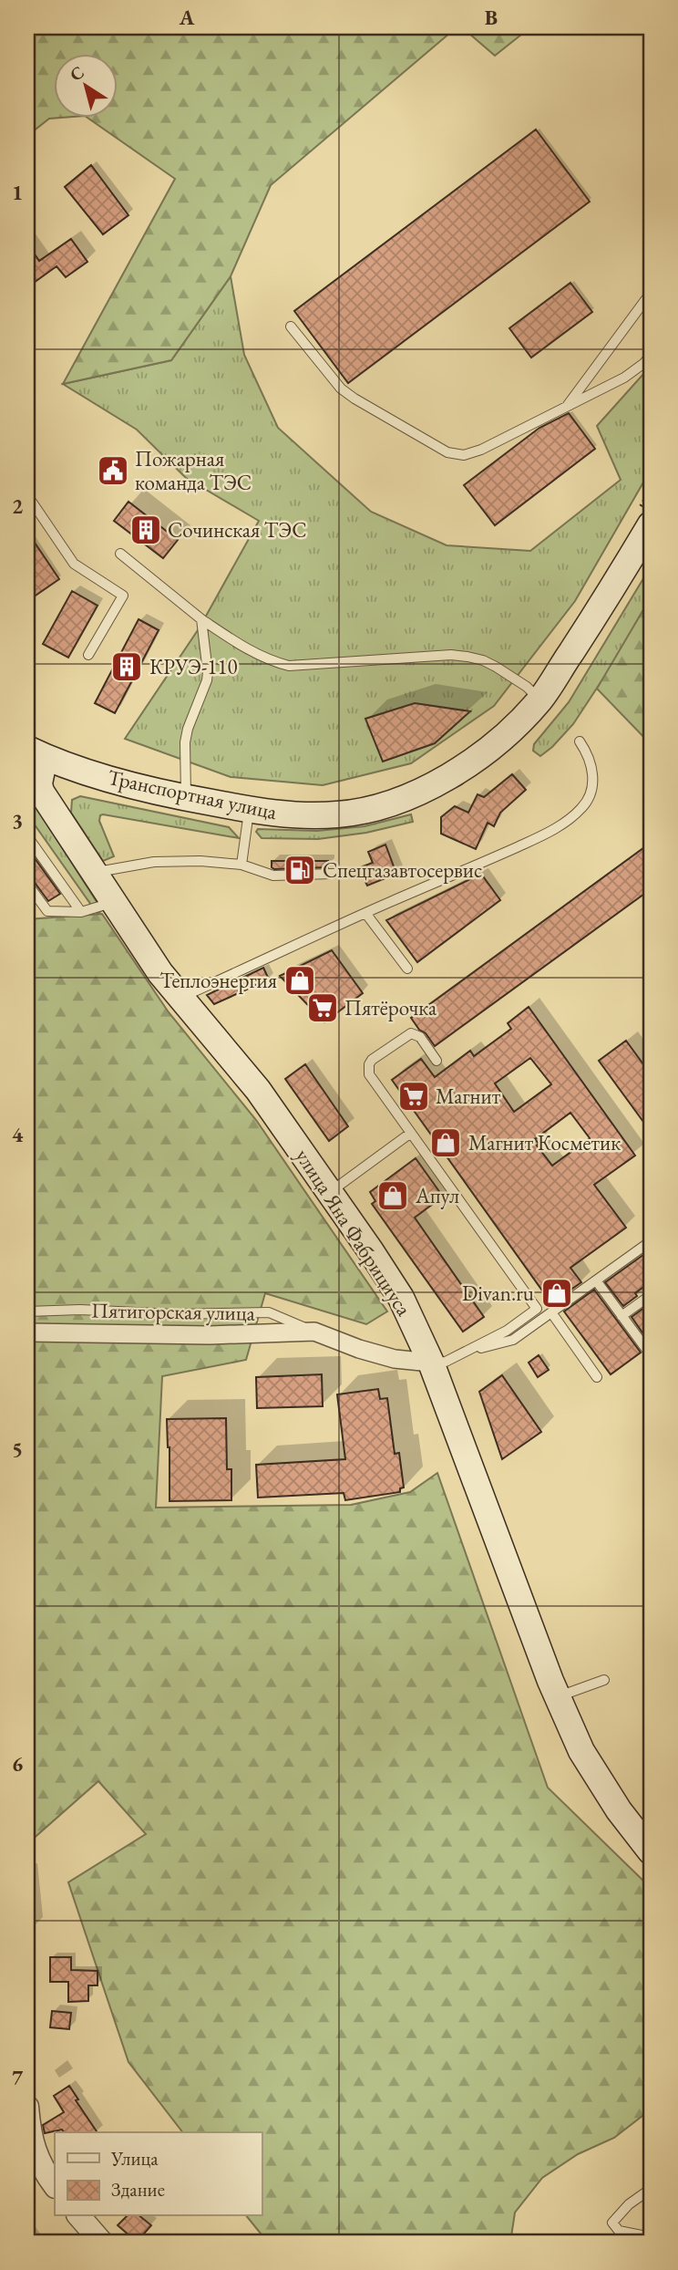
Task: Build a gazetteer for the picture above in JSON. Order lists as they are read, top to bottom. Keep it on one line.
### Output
{"streets":{"main road":["Транспортная улица","улица Яна Фабрициуса"],"street":["Пятигорская улица"]},"crossings":[["Транспортная улица","улица Яна Фабрициуса"],["улица Яна Фабрициуса","Пятигорская улица"]],"places":{"public building":["Пожарная команда ТЭС"],"building":["Сочинская ТЭС","КРУЭ-110"],"fuel station":["Спецгазавтосервис"],"shop":["Теплоэнергия","Магнит Косметик","Апул","Divan.ru"],"supermarket":["Пятёрочка","Магнит"]},"legend":["Улица","Здание"],"north":"top left","grid":{"columns":["A","B"],"rows":["1","2","3","4","5","6","7"]}}
